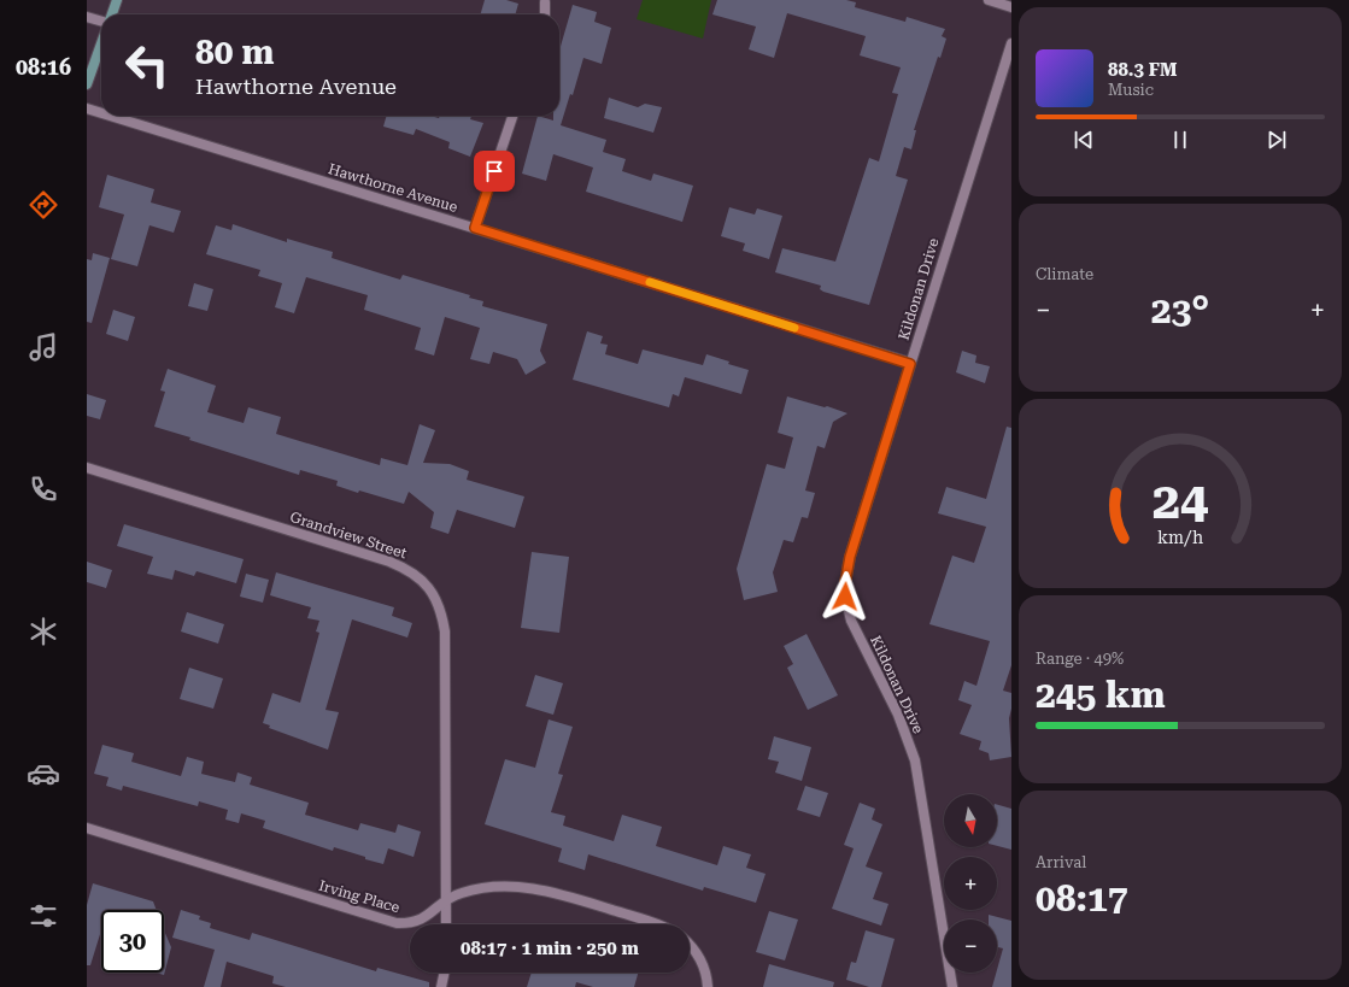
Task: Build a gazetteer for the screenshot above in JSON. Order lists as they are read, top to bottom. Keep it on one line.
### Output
{"streets":{"street":["Hawthorne Avenue","Kildonan Drive","Grandview Street","Irving Place"]},"crossings":[["Hawthorne Avenue","Kildonan Drive"],["Grandview Street","Irving Place"]],"north":"bottom","page":{"tabs":"08:16","turn":["80 m","Hawthorne Avenue"],"song":["88.3 FM","Music"],"tile":["Climate",["Range · 49%","245 km"],["Arrival","08:17"]],"heat":["−","23°","+"],"map_buttons":["+","−"],"limit":"30","trip":"08:17 · 1 min · 250 m","gauge":["24","km/h"]}}
